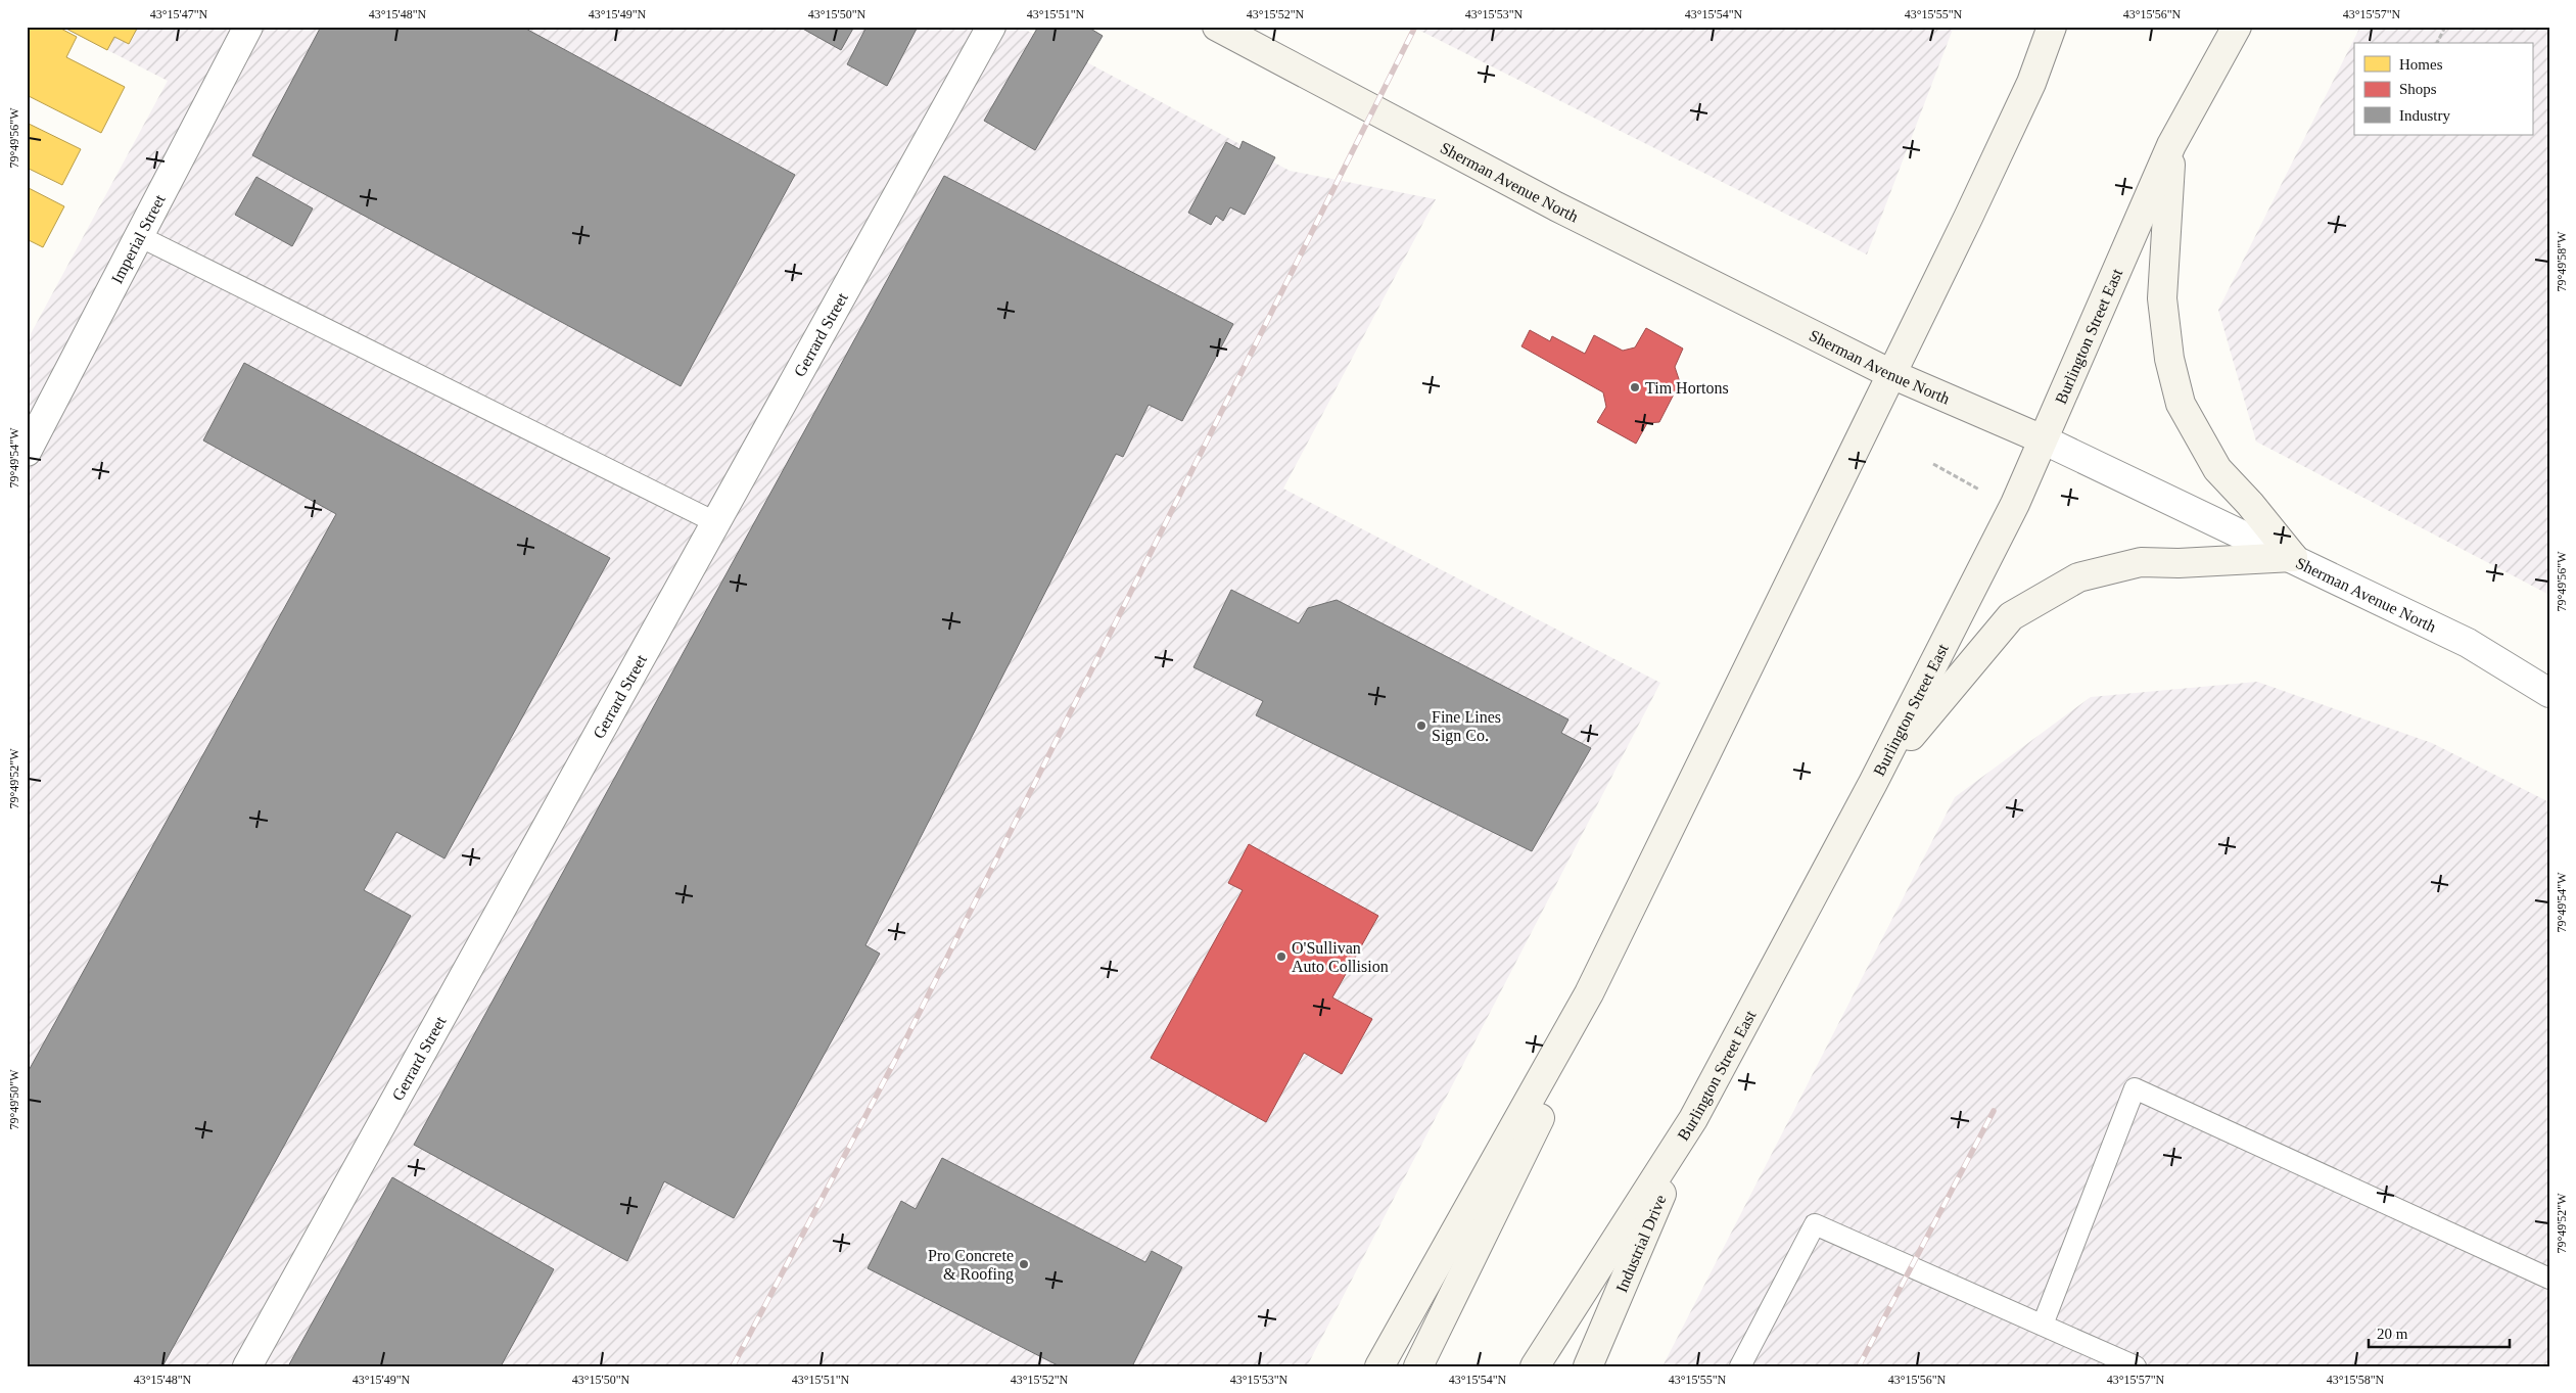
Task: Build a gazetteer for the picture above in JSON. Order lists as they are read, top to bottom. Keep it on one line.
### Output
{"streets":{"main road":["Sherman Avenue North","Burlington Street East","Industrial Drive"],"street":["Imperial Street","Gerrard Street"]},"crossings":[["Sherman Avenue North","Burlington Street East"],["Burlington Street East","Industrial Drive"]],"places":["Tim Hortons","Fine Lines Sign Co.","O'Sullivan Auto Collision","Pro Concrete & Roofing"],"legend":["Homes","Shops","Industry"],"scale_bar":"20 m","coordinates":["43°15'47\"N","43°15'48\"N","43°15'49\"N","43°15'50\"N","43°15'51\"N","43°15'52\"N","43°15'53\"N","43°15'54\"N","43°15'55\"N","43°15'56\"N","43°15'57\"N","79°49'56\"W","79°49'58\"W","79°49'54\"W","79°49'52\"W","79°49'50\"W","43°15'58\"N"]}
